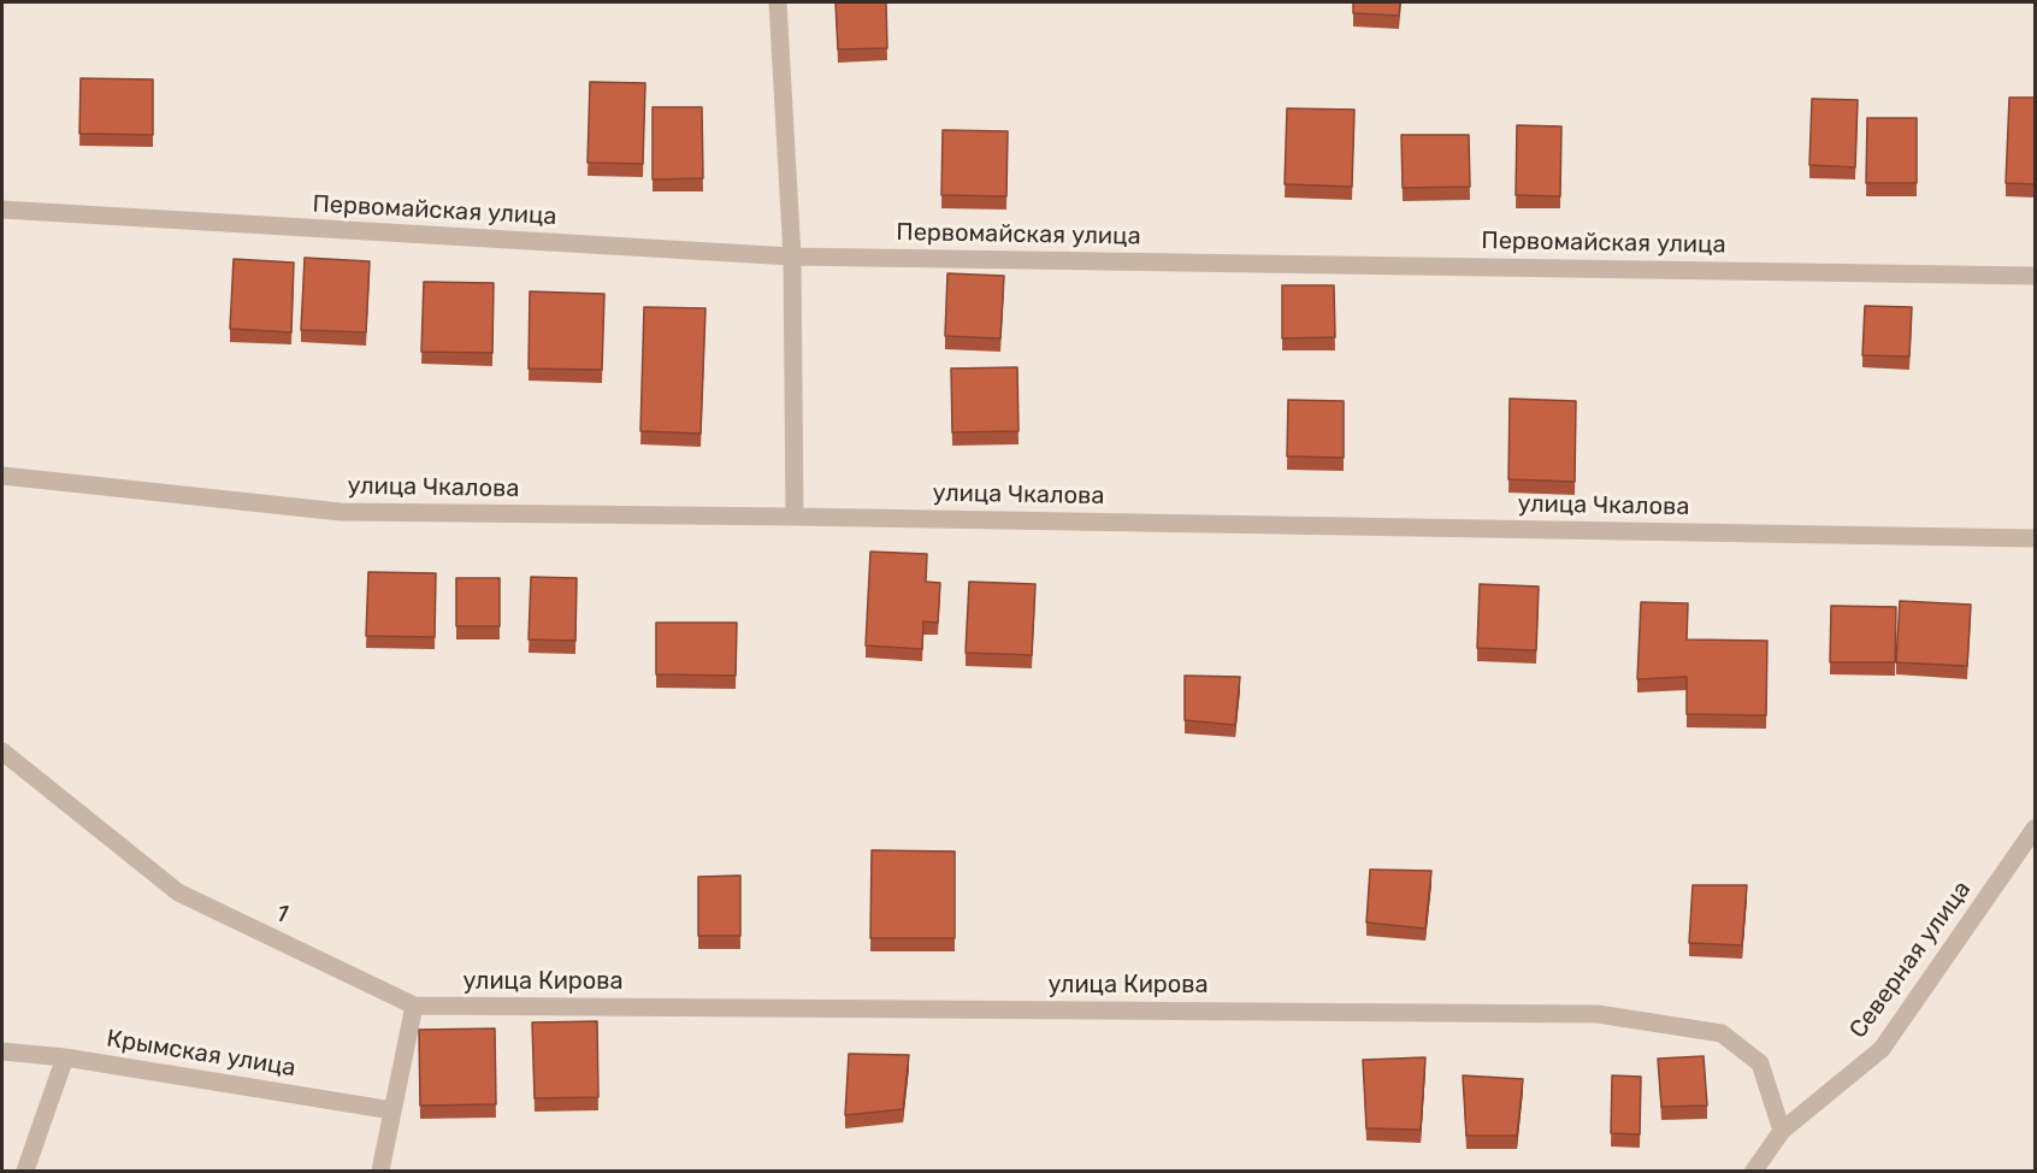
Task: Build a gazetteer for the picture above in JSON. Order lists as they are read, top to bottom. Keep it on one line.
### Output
{"streets":{"street":["Первомайская улица","улица Чкалова","1","Северная улица","улица Кирова","Крымская улица"]},"crossings":[["1","улица Кирова"],["Северная улица","улица Кирова"]]}
